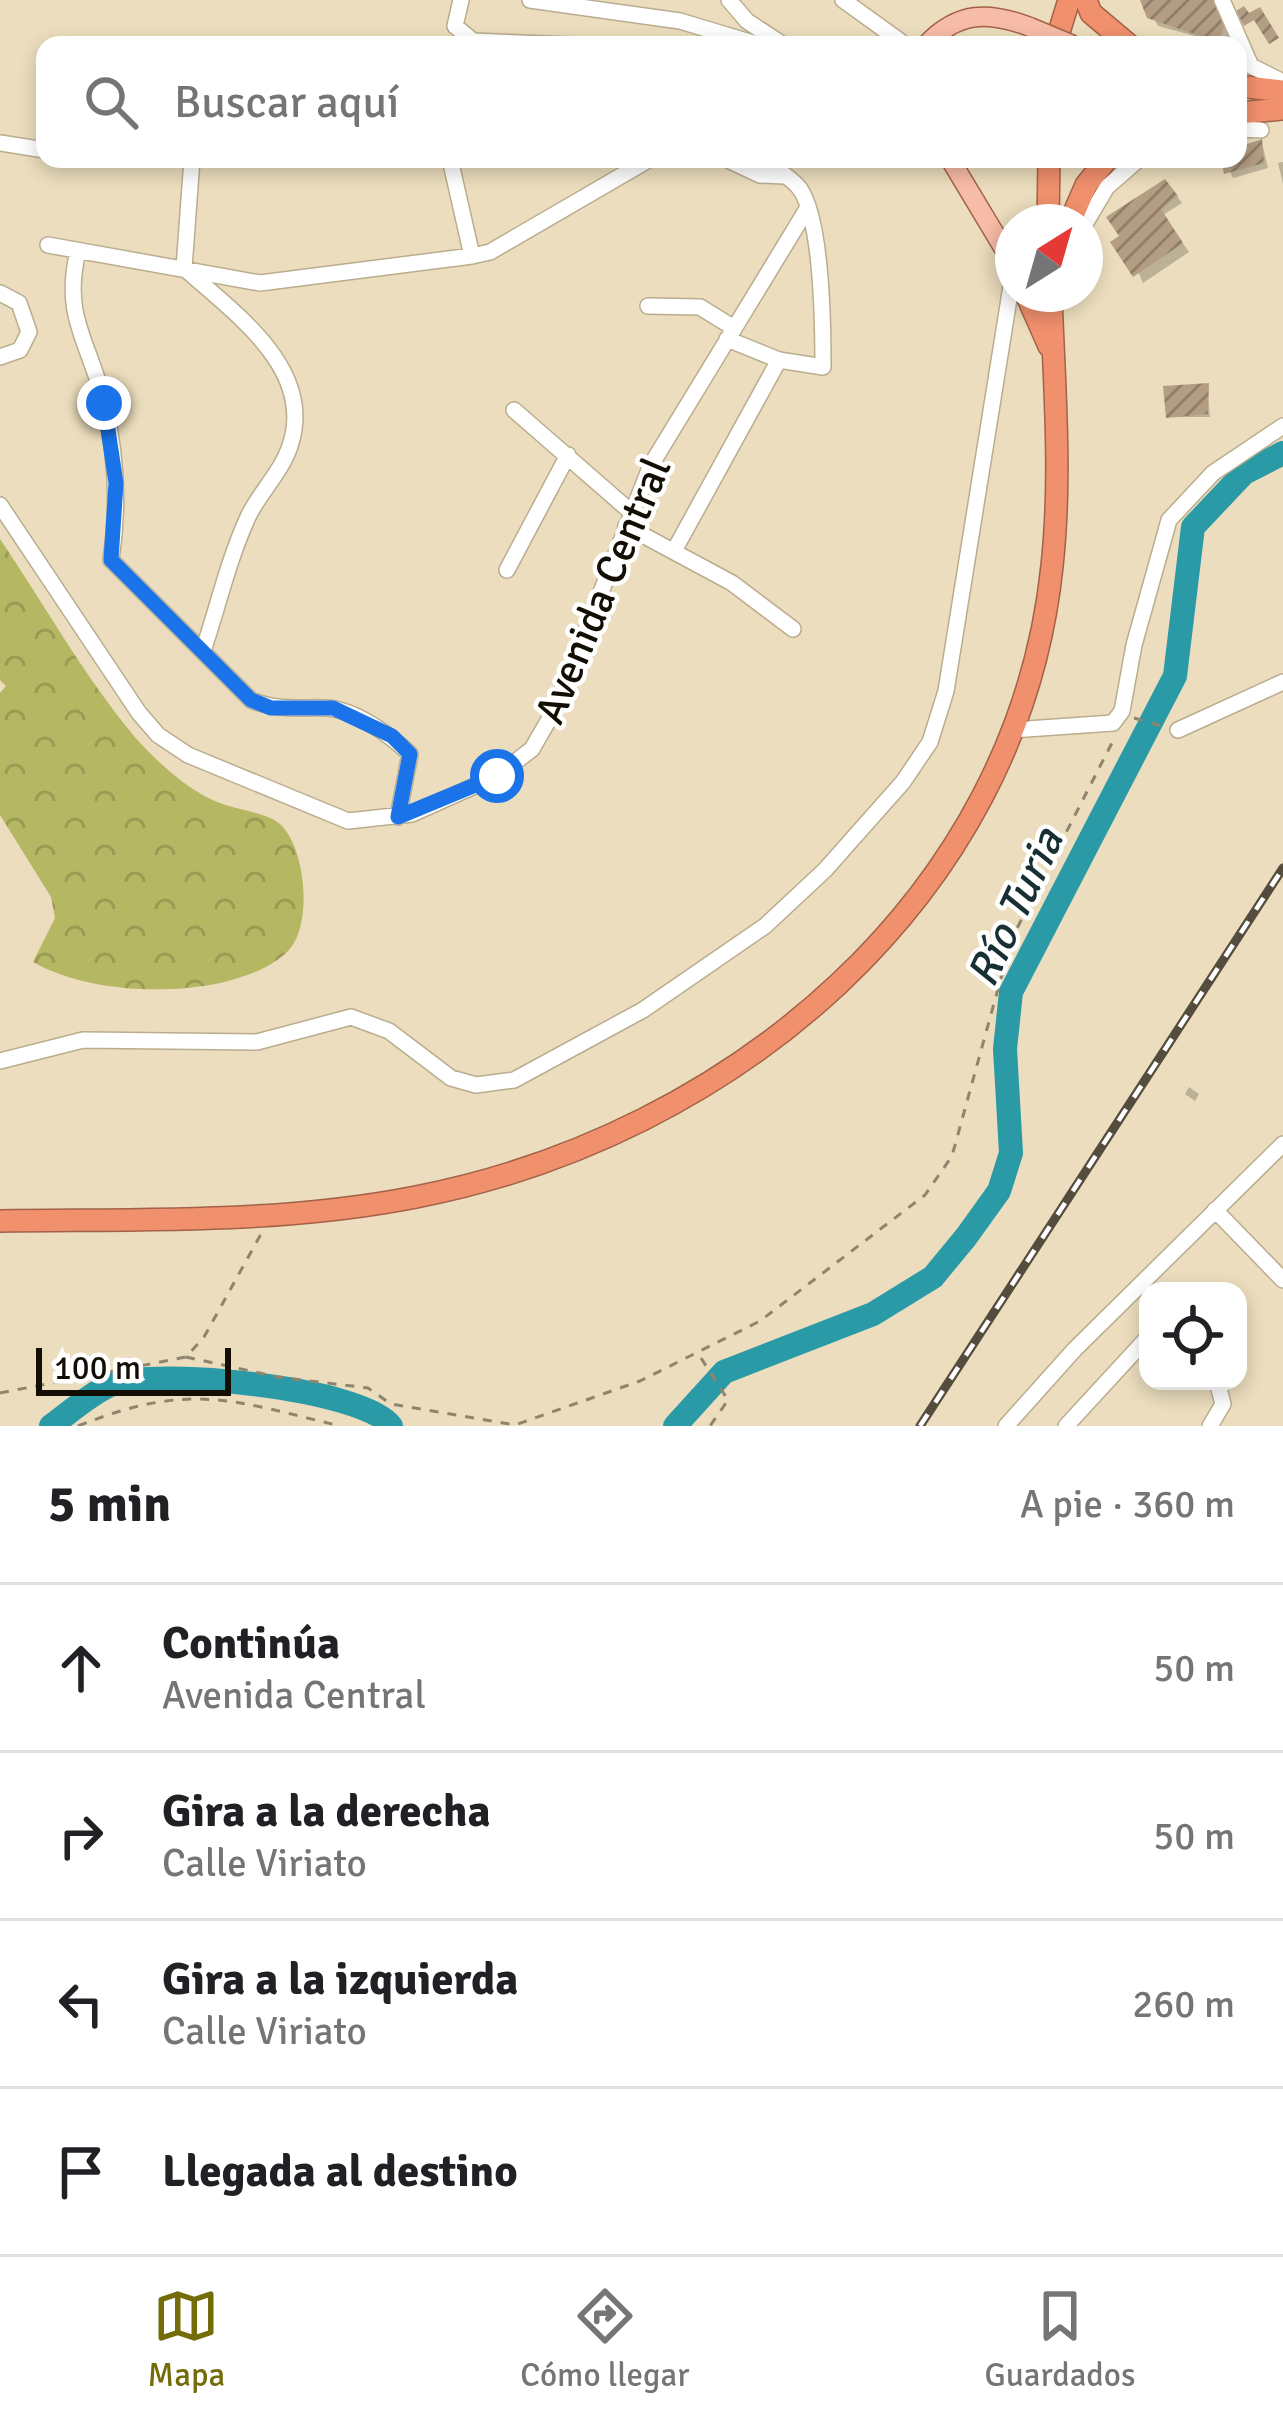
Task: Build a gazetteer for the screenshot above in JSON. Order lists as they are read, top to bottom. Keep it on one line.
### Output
{"streets":{"street":["Avenida Central"]},"water":["Río Turia"],"scale_bar":"100 m","north":"top right","page":{"search":"Buscar aquí","scale":"100 m","heading":["5 min","A pie · 360 m"],"list":[["Continúa","Avenida Central","50 m"],["Gira a la derecha","Calle Viriato","50 m"],["Gira a la izquierda","Calle Viriato","260 m"],"Llegada al destino"],"nav":["Mapa","Cómo llegar","Guardados"]}}
